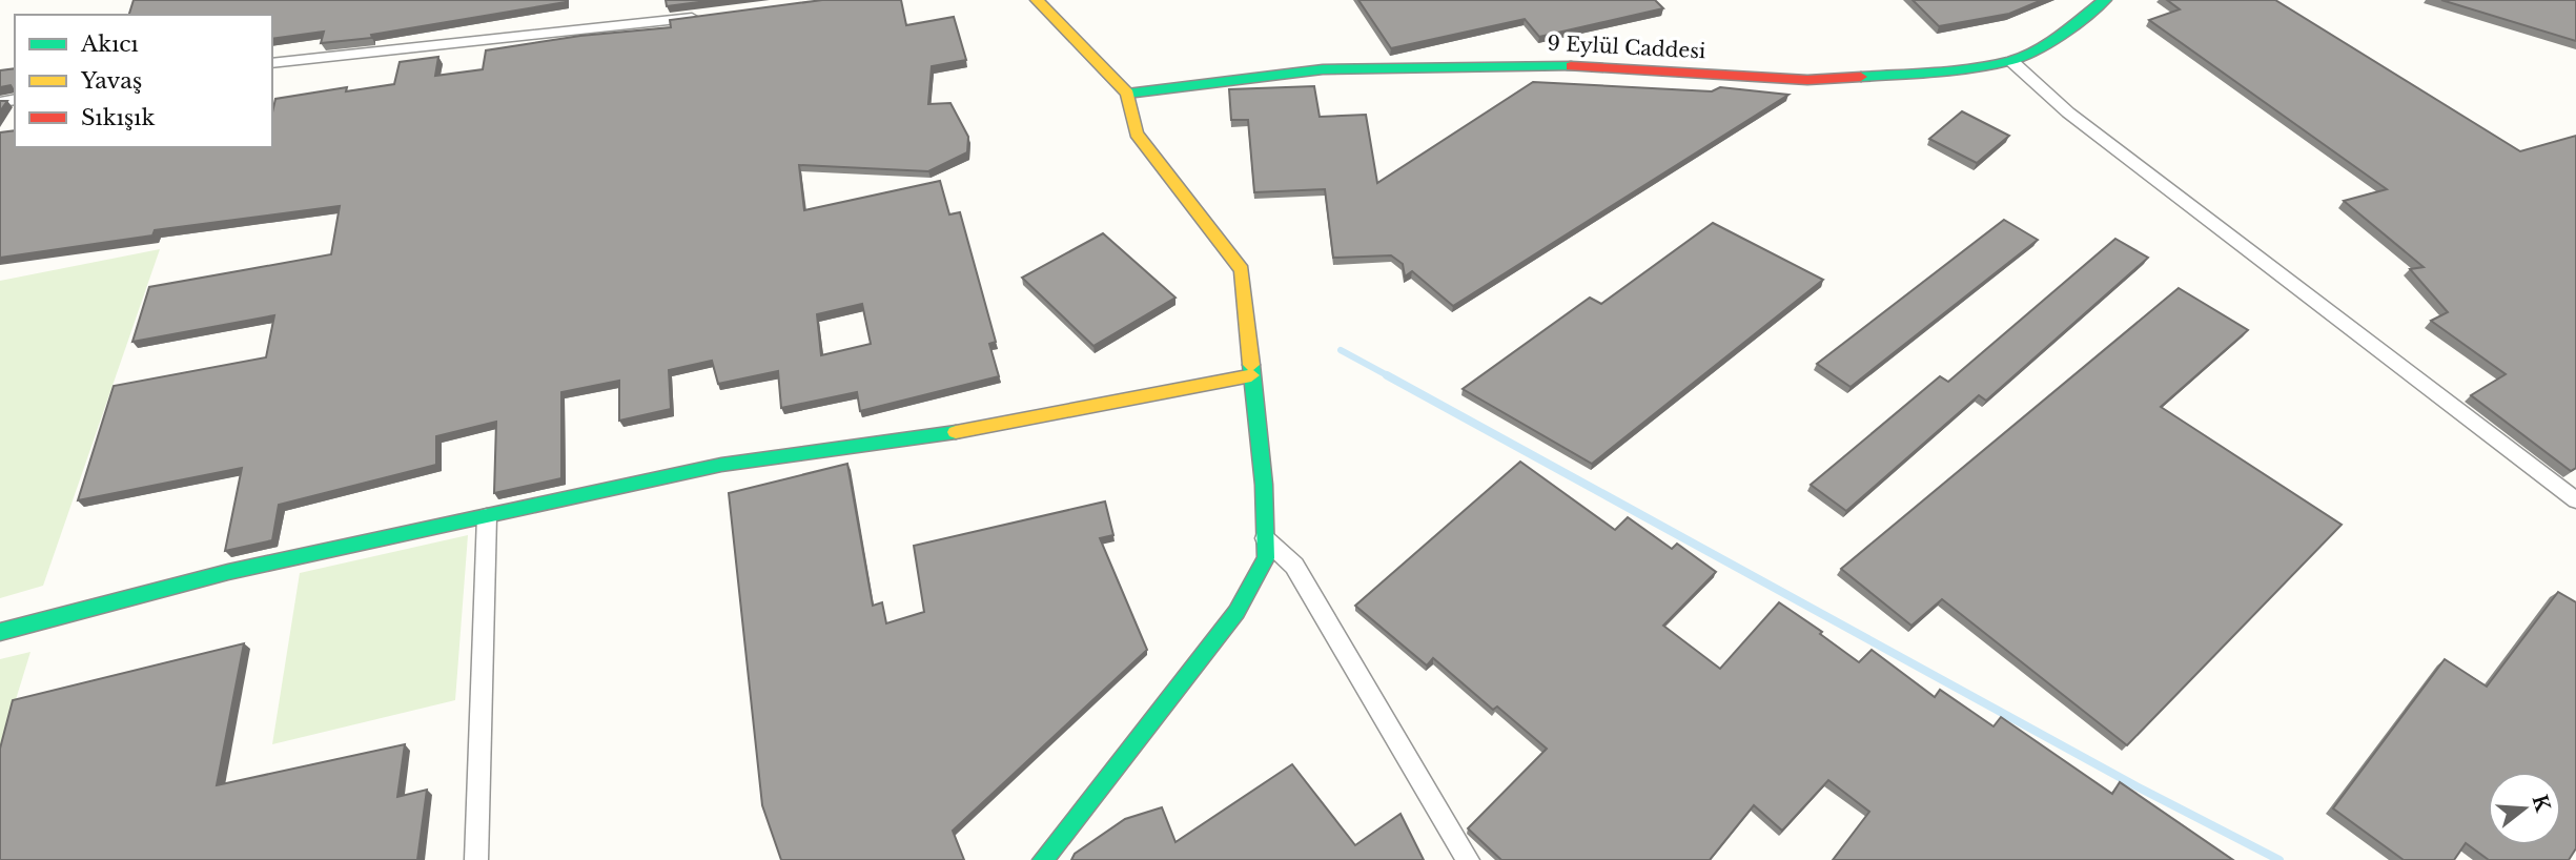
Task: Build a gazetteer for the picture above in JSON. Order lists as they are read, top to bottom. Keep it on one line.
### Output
{"streets":{"street":["9 Eylül Caddesi"]},"legend":["Akıcı","Yavaş","Sıkışık"],"north":"right"}
